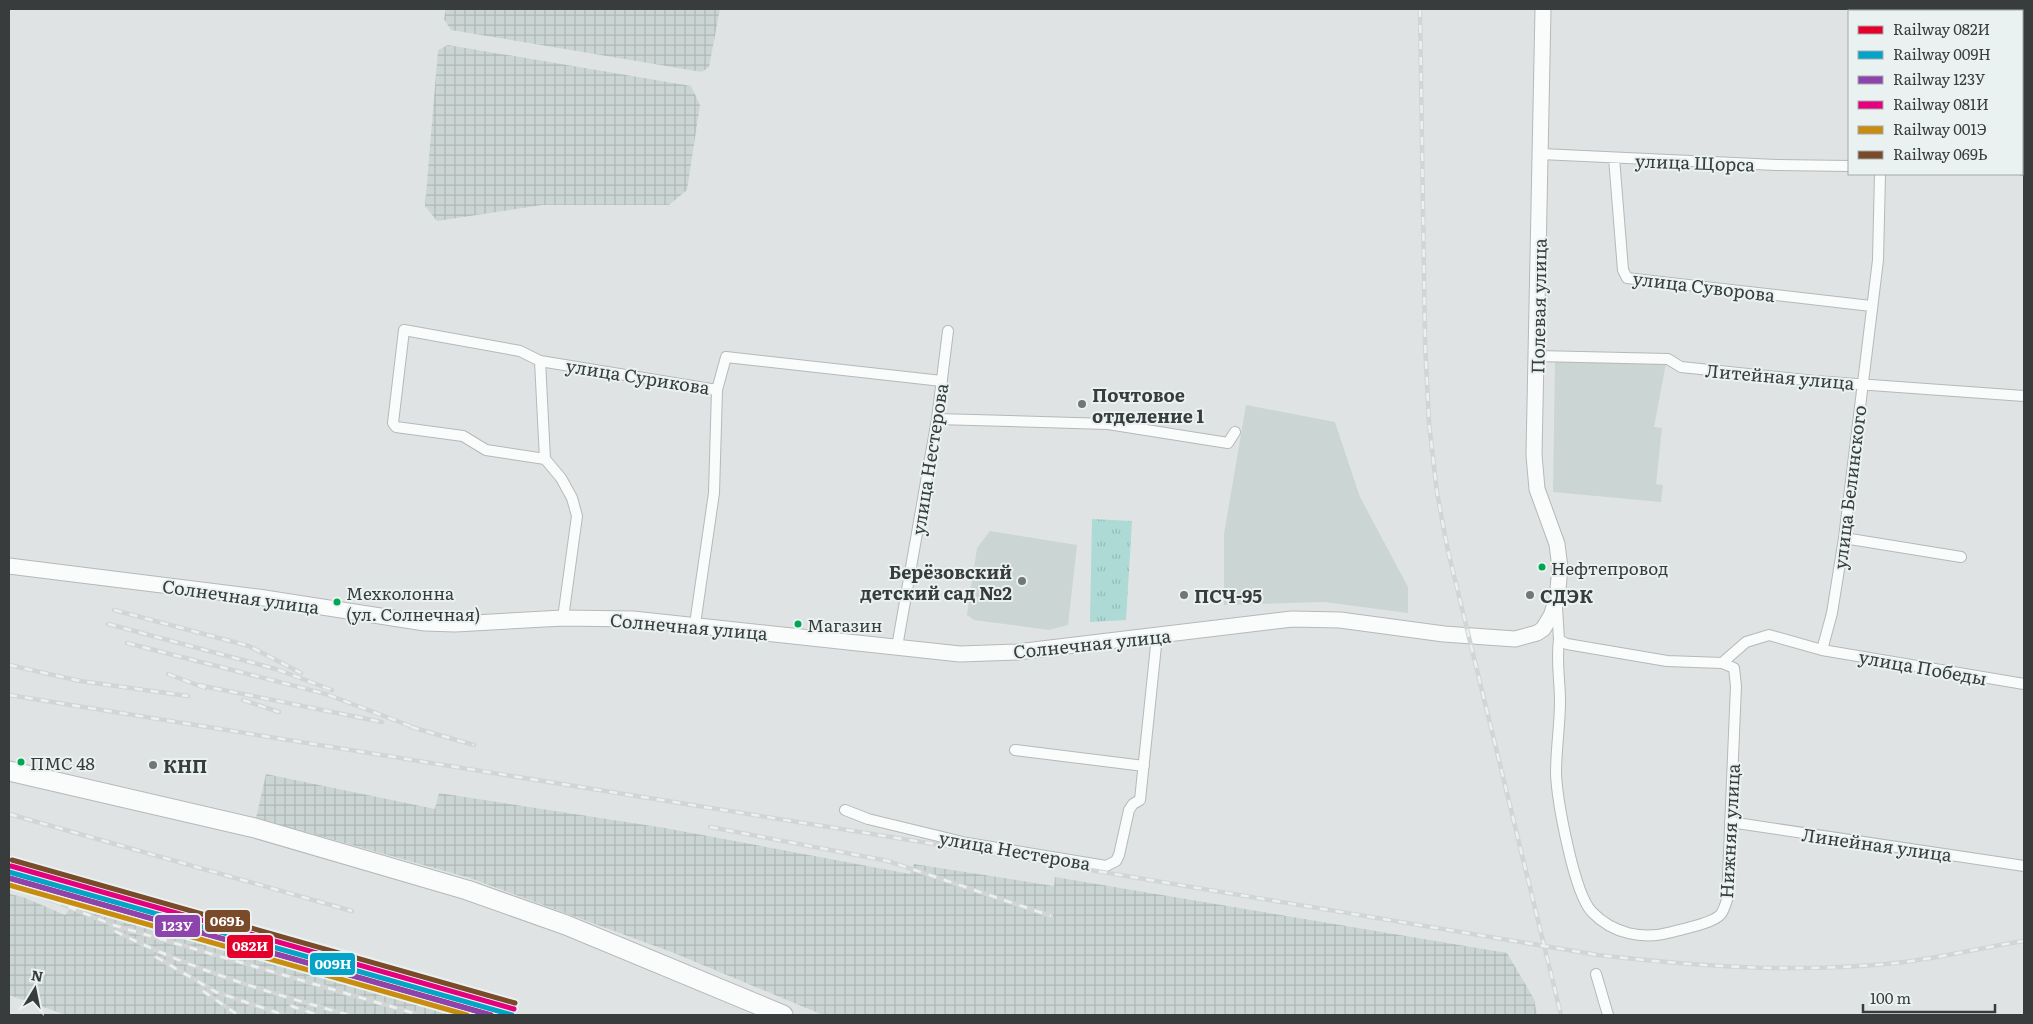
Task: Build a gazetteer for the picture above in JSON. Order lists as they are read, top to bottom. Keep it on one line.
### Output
{"streets":{"street":["улица Щорса","улица Суворова","Полевая улица","улица Сурикова","Литейная улица","улица Нестерова","улица Белинского","Солнечная улица","улица Победы","Нижняя улица","Линейная улица"]},"crossings":[["улица Щорса","улица Суворова"],["улица Щорса","Полевая улица"],["улица Суворова","улица Белинского"],["Полевая улица","Литейная улица"],["Полевая улица","Солнечная улица"],["улица Сурикова","улица Нестерова"],["Литейная улица","улица Белинского"],["улица Нестерова","Солнечная улица"],["улица Белинского","улица Победы"],["улица Победы","Нижняя улица"],["Нижняя улица","Линейная улица"]],"places":["Почтовое отделение 1","Нефтепровод","Берёзовский детский сад №2","ПСЧ-95","СДЭК","Мехколонна (ул. Солнечная)","Магазин","ПМС 48","КНП"],"lines":["rail line 069Ь","rail line 081И","rail line 009Н","rail line 082И","rail line 123У","rail line 001Э"],"legend":["Railway 082И","Railway 009Н","Railway 123У","Railway 081И","Railway 001Э","Railway 069Ь"],"scale_bar":"100 m","north":"top"}
